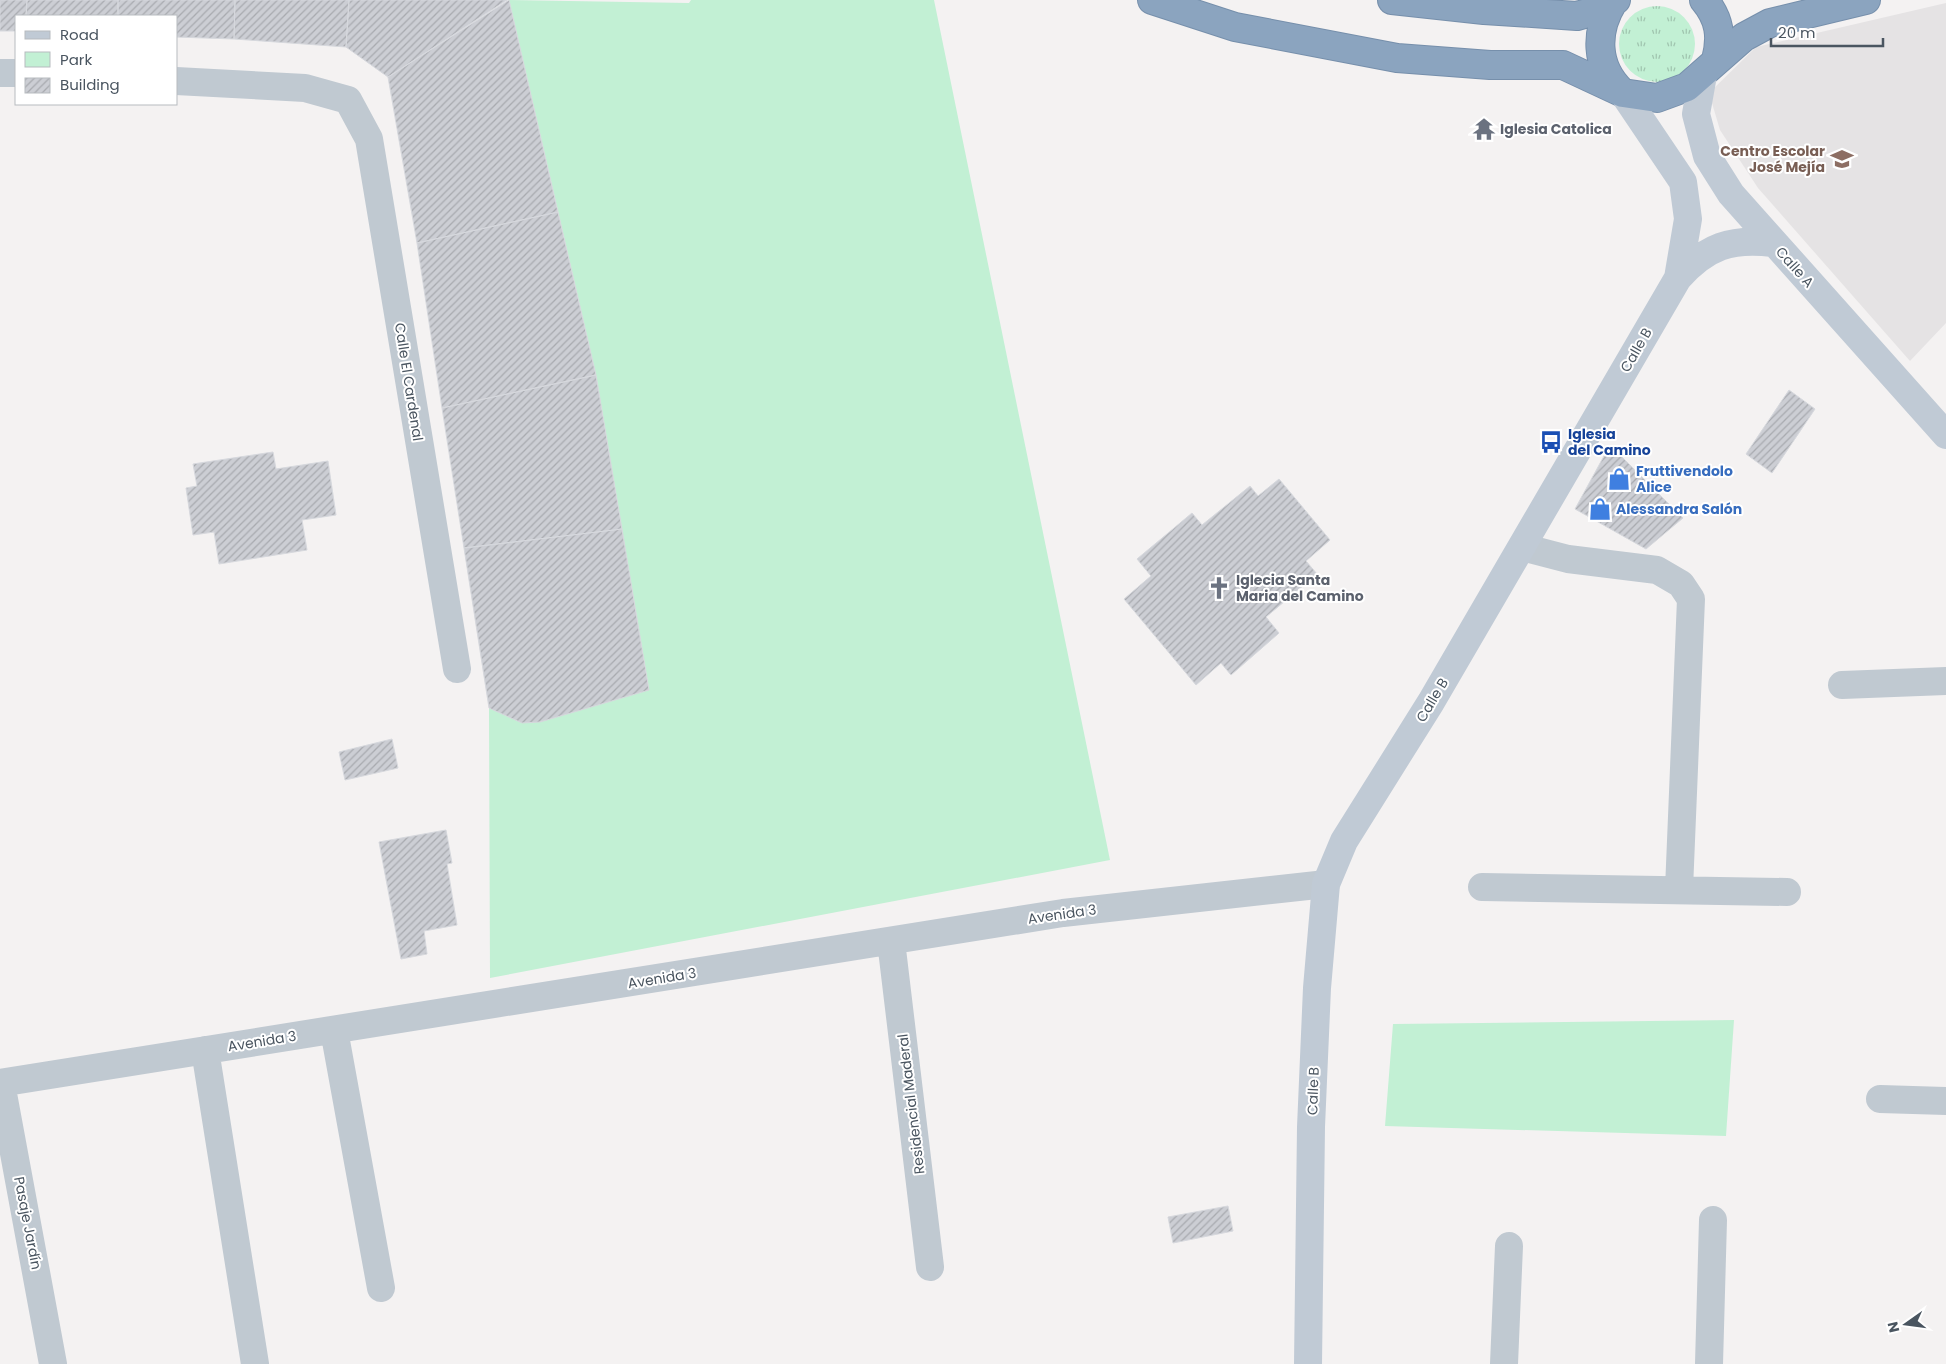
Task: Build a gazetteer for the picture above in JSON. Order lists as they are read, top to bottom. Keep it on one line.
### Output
{"streets":{"street":["Calle A","Calle B","Calle El Cardenal","Avenida 3","Residencial Maderal","Pasaje Jardín"]},"crossings":[["Calle B","Avenida 3"],["Avenida 3","Residencial Maderal"],["Avenida 3","Pasaje Jardín"]],"places":{"temple":["Iglesia Catolica"],"school or university":["Centro Escolar José Mejía"],"bus stop":["Iglesia del Camino"],"shop":["Fruttivendolo Alice","Alessandra Salón"],"church":["Iglecia Santa Maria del Camino"]},"legend":["Road","Park","Building"],"scale_bar":"20 m","north":"left"}
